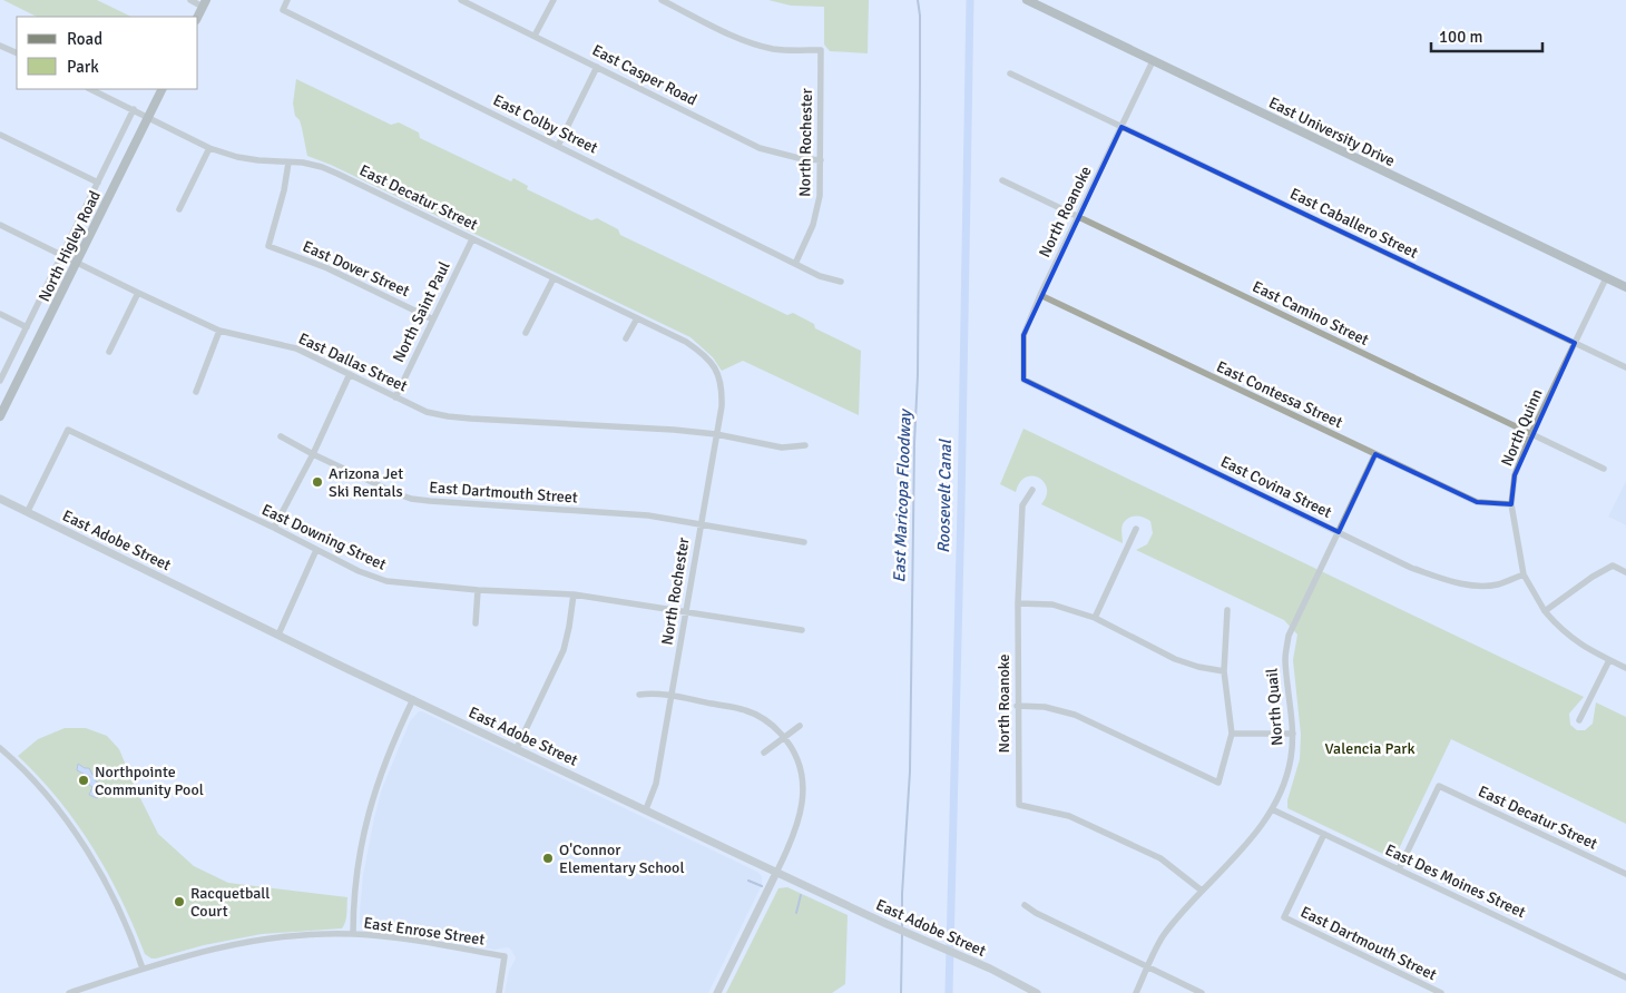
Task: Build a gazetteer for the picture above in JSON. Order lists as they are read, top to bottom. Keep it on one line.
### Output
{"streets":{"main road":["East University Drive","North Higley Road"],"street":["East Casper Road","East Colby Street","North Rochester","East Decatur Street","North Roanoke","East Caballero Street","East Dover Street","North Saint Paul","East Camino Street","East Dallas Street","East Contessa Street","North Quinn","East Covina Street","East Dartmouth Street","East Downing Street","East Adobe Street","North Quail","East Des Moines Street","East Enrose Street"]},"crossings":[["East Casper Road","North Rochester"],["East Colby Street","North Rochester"],["East University Drive","North Roanoke"],["East University Drive","North Quinn"],["North Rochester","East Decatur Street"],["North Rochester","East Dallas Street"],["North Rochester","East Dartmouth Street"],["North Rochester","East Downing Street"],["North Rochester","East Adobe Street"],["East Decatur Street","North Higley Road"],["East Decatur Street","East Dover Street"],["East Decatur Street","North Saint Paul"],["East Decatur Street","East Des Moines Street"],["North Roanoke","East Caballero Street"],["North Roanoke","East Camino Street"],["North Roanoke","East Contessa Street"],["North Roanoke","East Covina Street"],["North Roanoke","North Quail"],["East Caballero Street","North Quinn"],["North Higley Road","East Dallas Street"],["East Dover Street","North Saint Paul"],["North Saint Paul","East Dallas Street"],["East Camino Street","North Quinn"],["East Contessa Street","North Quinn"],["East Contessa Street","North Quail"],["North Quinn","East Covina Street"],["East Covina Street","North Quail"],["East Dartmouth Street","East Des Moines Street"],["East Downing Street","East Adobe Street"],["North Quail","East Des Moines Street"]],"water":["East Maricopa Floodway","Roosevelt Canal"],"parks":["Valencia Park"],"places":["Arizona Jet Ski Rentals","Northpointe Community Pool","O'Connor Elementary School","Racquetball Court"],"legend":["Road","Park"],"scale_bar":"100 m"}
